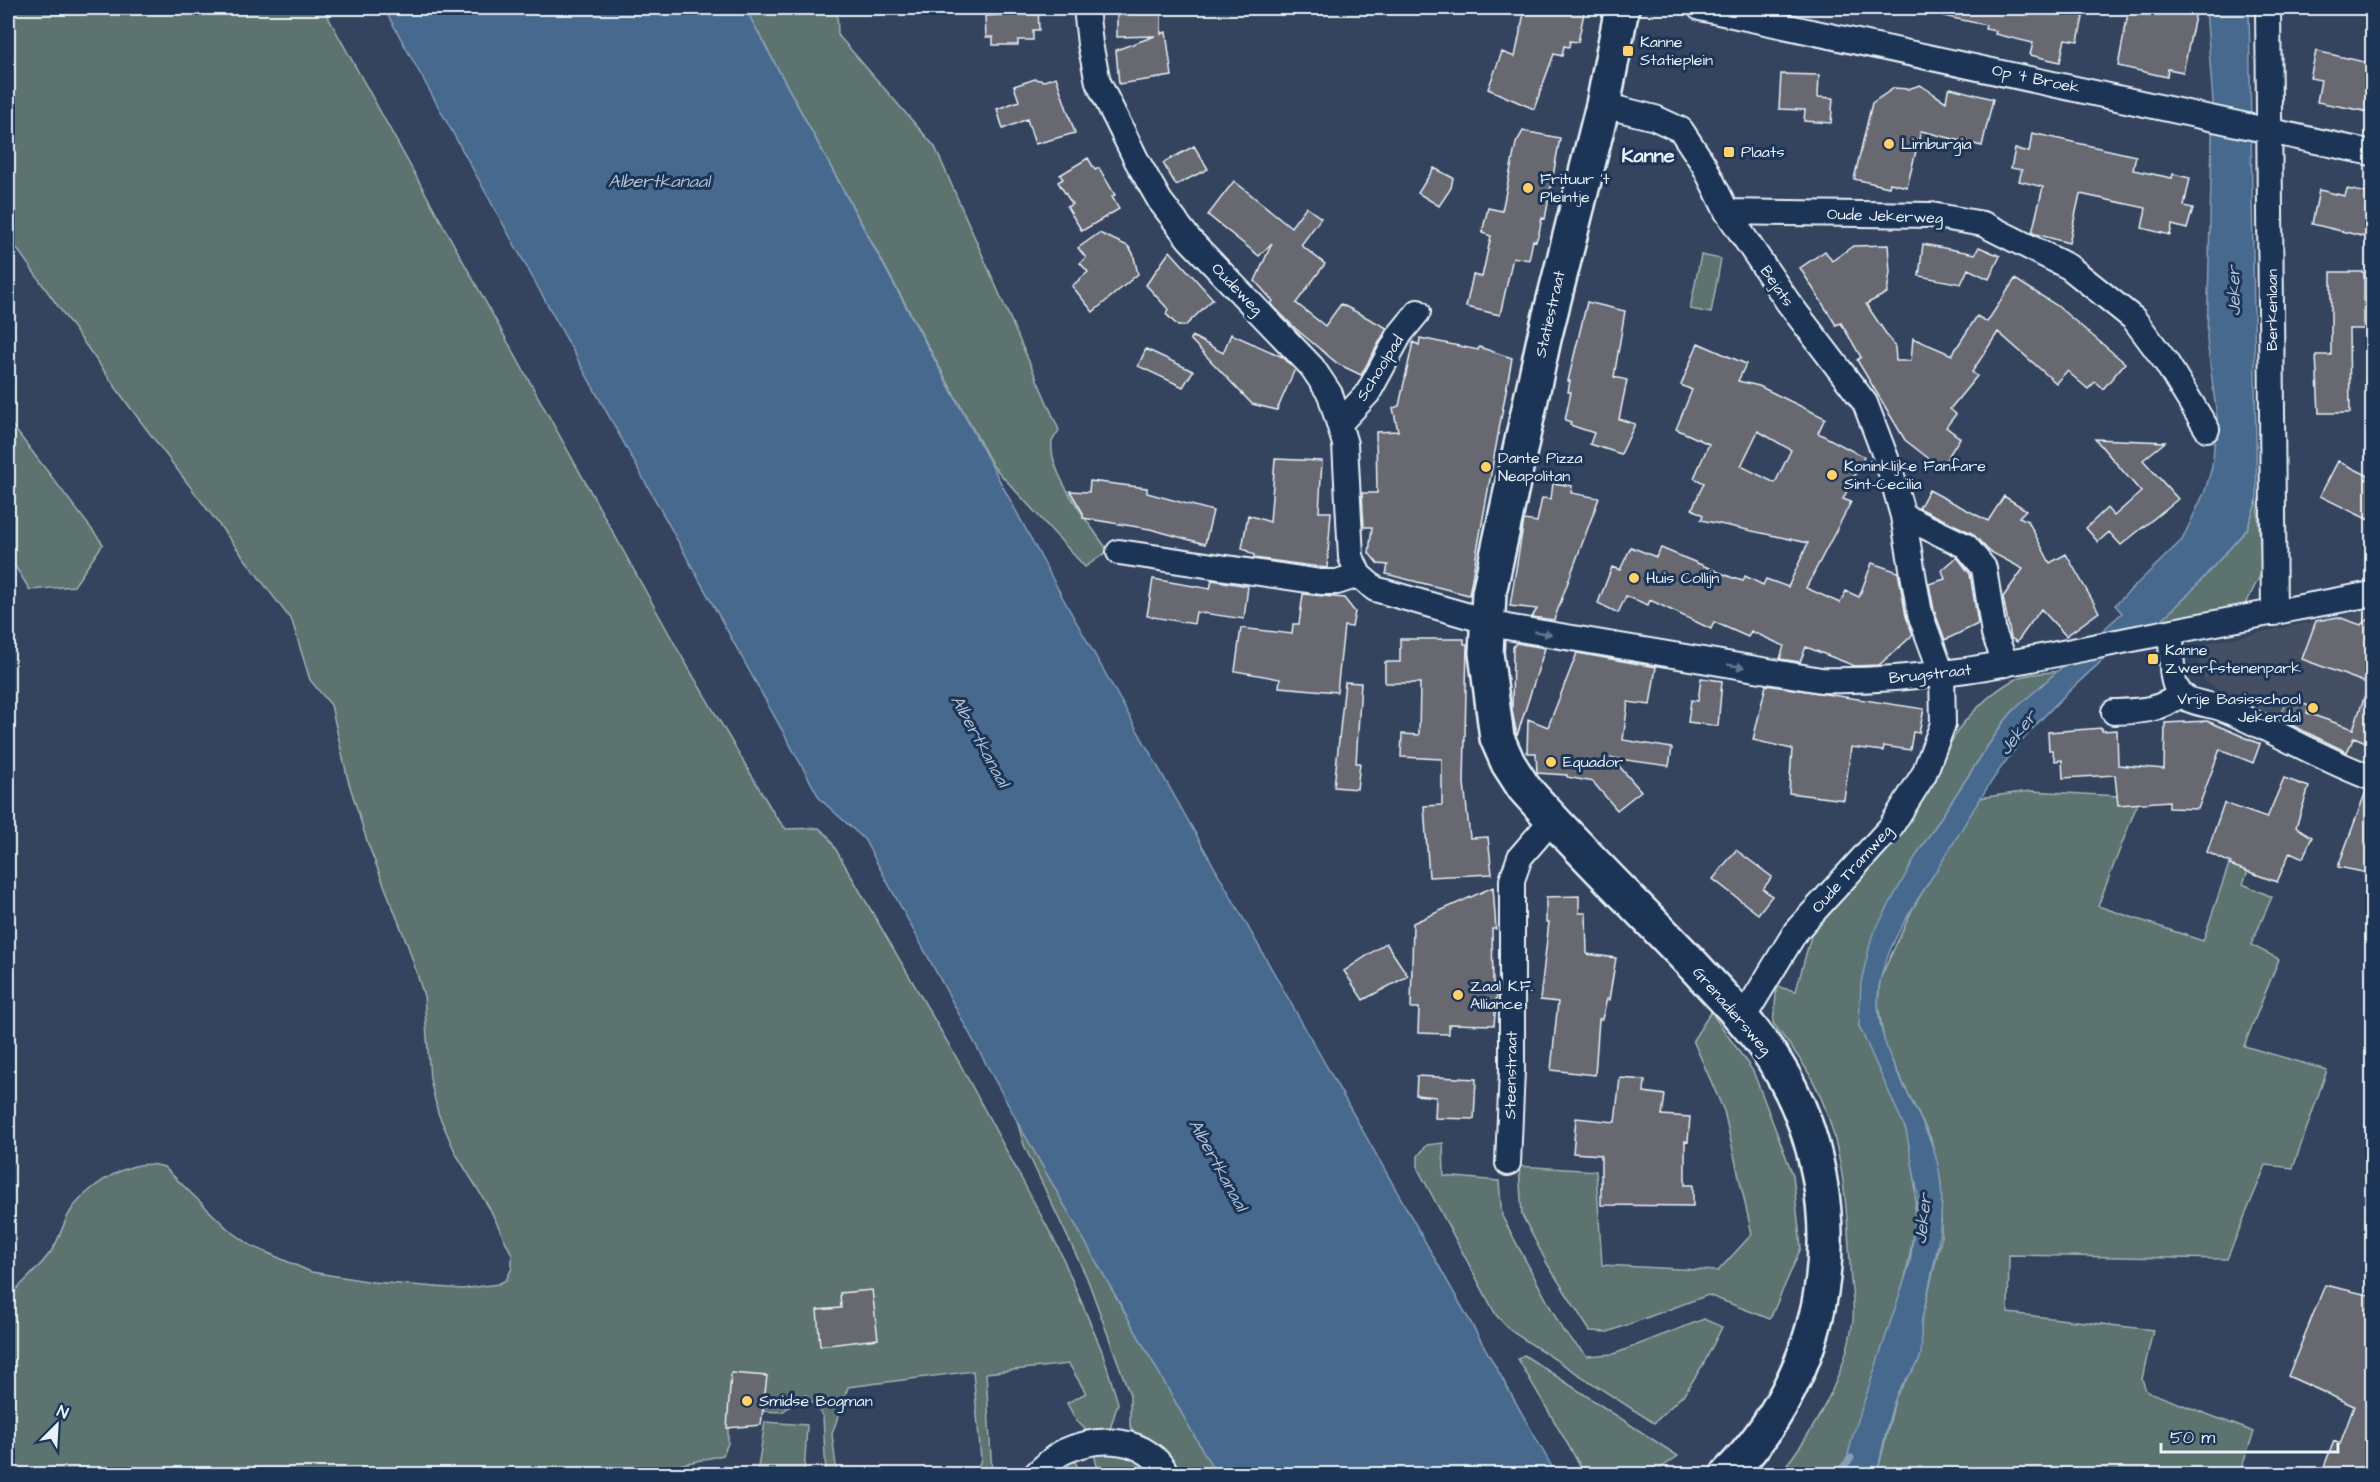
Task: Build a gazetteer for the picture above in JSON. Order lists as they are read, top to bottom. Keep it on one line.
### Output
{"streets":{"main road":["Statiestraat","Grenadiersweg"],"street":["Op 't Broek","Oude Jekerweg","Bejats","Oudeweg","Berkenlaan","Schoolpad","Brugstraat","Oude Tramweg","Steenstraat"]},"crossings":[["Op 't Broek","Berkenlaan"],["Oude Jekerweg","Bejats"],["Bejats","Statiestraat"],["Bejats","Brugstraat"],["Bejats","Oude Tramweg"],["Oudeweg","Schoolpad"],["Berkenlaan","Brugstraat"],["Statiestraat","Brugstraat"],["Statiestraat","Grenadiersweg"],["Brugstraat","Oude Tramweg"],["Brugstraat","Grenadiersweg"],["Oude Tramweg","Grenadiersweg"],["Grenadiersweg","Steenstraat"]],"one_way":["Brugstraat"],"districts":["Kanne"],"water":["Albertkanaal","Jeker"],"places":{"transit":["Kanne Statieplein","Plaats","Kanne Zwerfstenenpark"],"other":["Limburgia","Frituur 't Pleintje","Dante Pizza Neapolitan","Koninklijke Fanfare Sint-Cecilia","Huis Collijn","Vrije Basisschool Jekerdal","Equador","Zaal K.F. Alliance","Smidse Bogman"]},"scale_bar":"50 m","north":"top right"}
